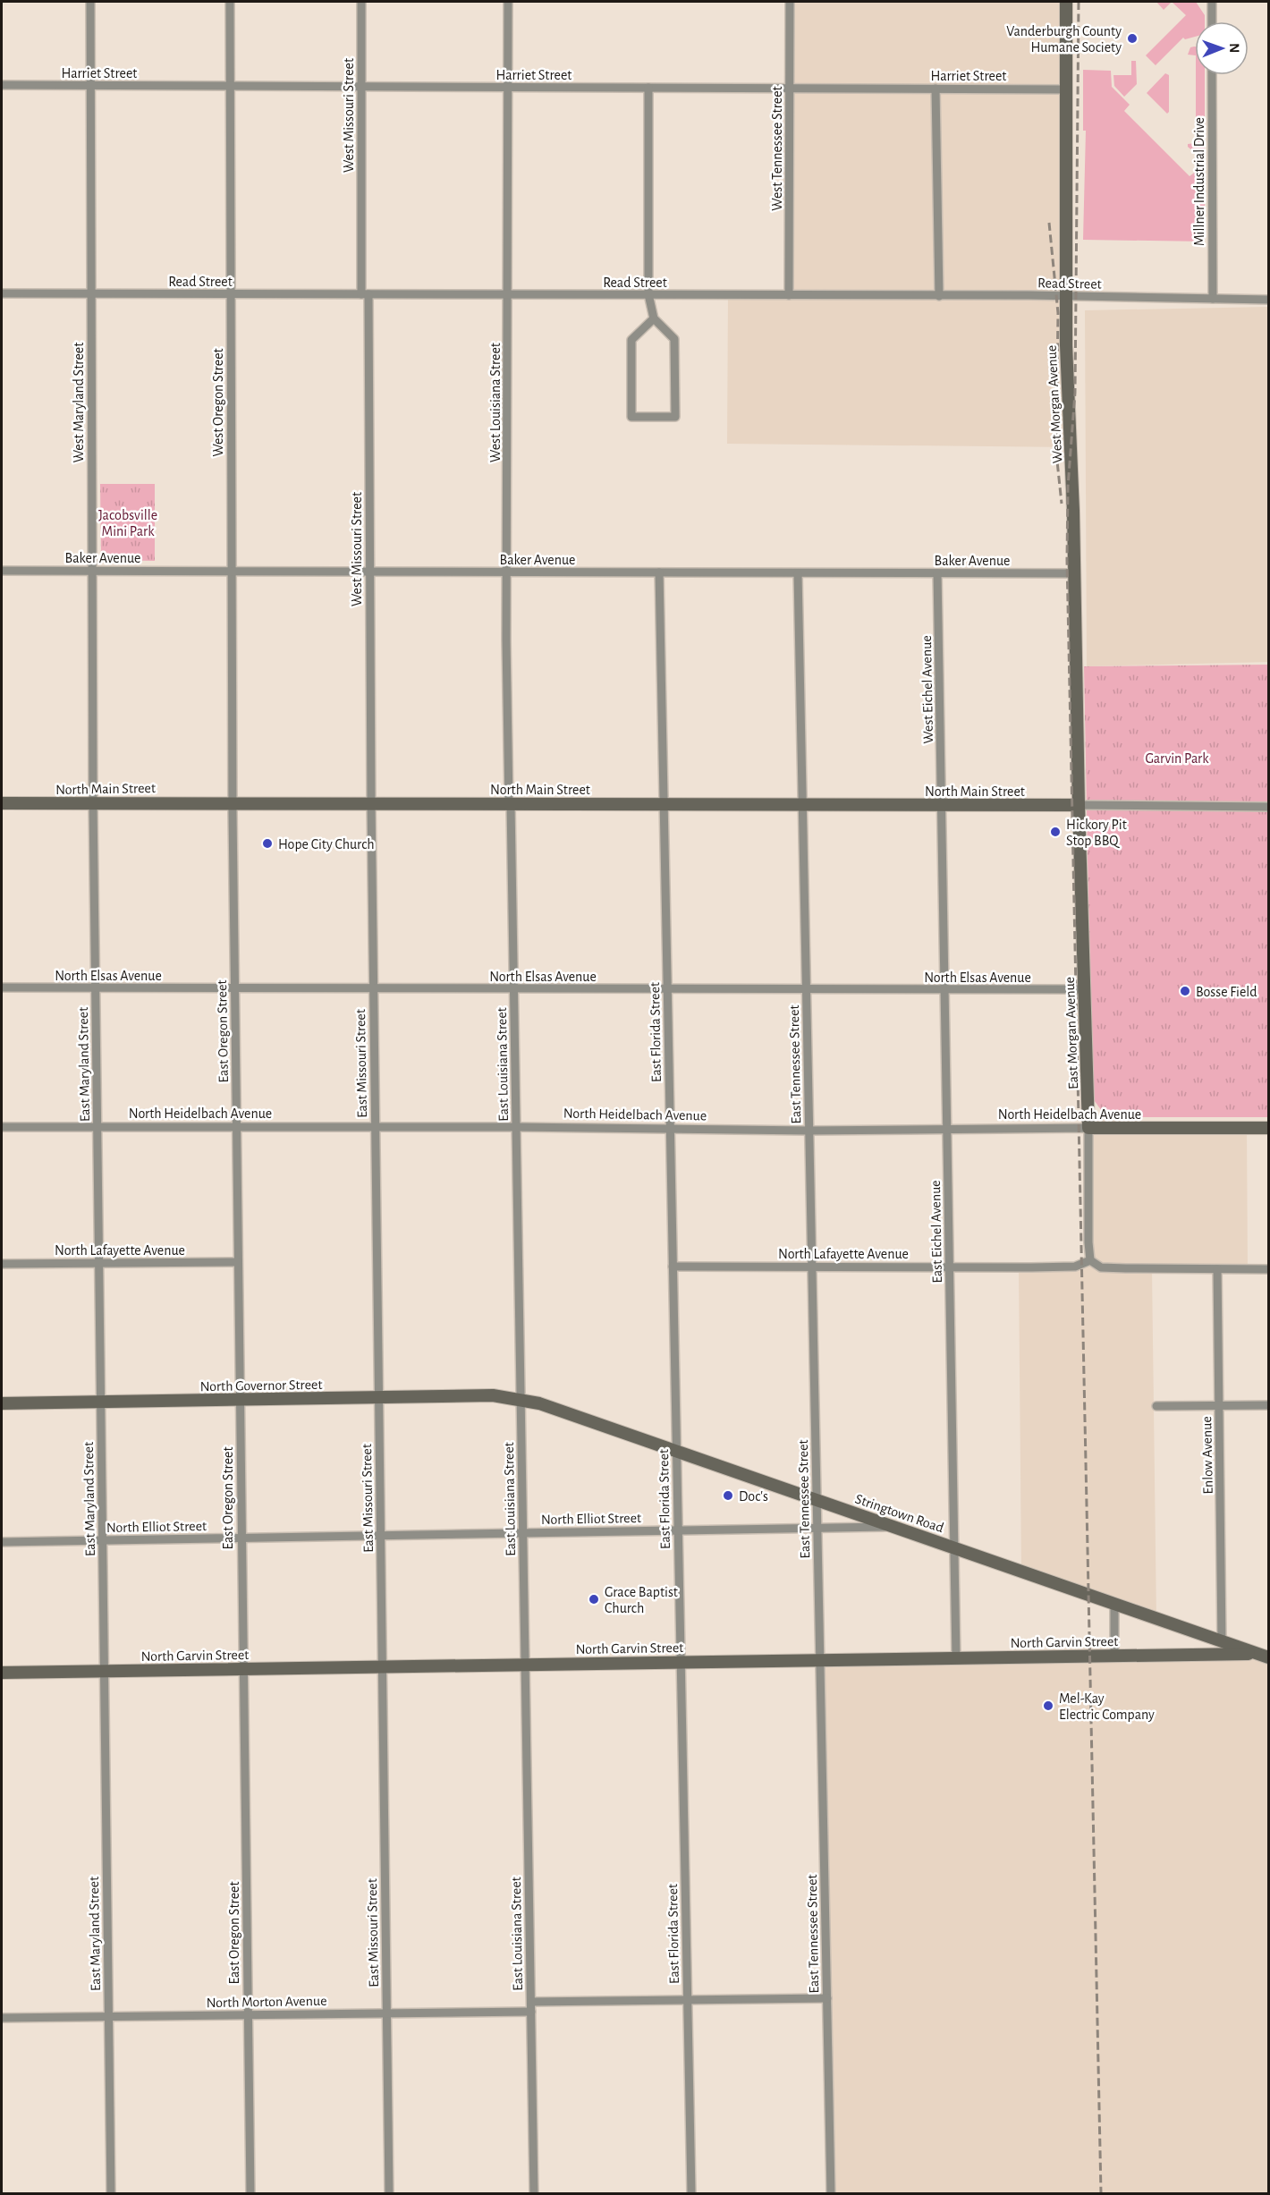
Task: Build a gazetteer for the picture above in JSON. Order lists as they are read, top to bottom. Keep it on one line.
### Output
{"streets":{"main road":["West Morgan Avenue","North Main Street","East Morgan Avenue","North Heidelbach Avenue","North Governor Street","Stringtown Road","North Garvin Street"],"street":["Harriet Street","West Missouri Street","West Tennessee Street","Millner Industrial Drive","Read Street","West Maryland Street","West Oregon Street","West Louisiana Street","Baker Avenue","West Eichel Avenue","North Elsas Avenue","East Oregon Street","East Florida Street","East Missouri Street","East Maryland Street","East Louisiana Street","East Tennessee Street","East Eichel Avenue","North Lafayette Avenue","Enlow Avenue","North Elliot Street","North Morton Avenue"]},"crossings":[["Harriet Street","West Missouri Street"],["Harriet Street","West Tennessee Street"],["Harriet Street","West Maryland Street"],["Harriet Street","West Oregon Street"],["Harriet Street","West Louisiana Street"],["Harriet Street","West Morgan Avenue"],["West Missouri Street","Read Street"],["West Missouri Street","Baker Avenue"],["West Missouri Street","North Main Street"],["West Missouri Street","East Missouri Street"],["West Tennessee Street","Read Street"],["Millner Industrial Drive","Read Street"],["Read Street","West Maryland Street"],["Read Street","West Oregon Street"],["Read Street","West Louisiana Street"],["Read Street","West Morgan Avenue"],["West Maryland Street","Baker Avenue"],["West Maryland Street","North Main Street"],["West Maryland Street","East Maryland Street"],["West Oregon Street","Baker Avenue"],["West Oregon Street","North Main Street"],["West Oregon Street","East Oregon Street"],["West Louisiana Street","Baker Avenue"],["West Louisiana Street","North Main Street"],["West Louisiana Street","East Louisiana Street"],["West Morgan Avenue","Baker Avenue"],["West Morgan Avenue","North Main Street"],["West Morgan Avenue","East Morgan Avenue"],["Baker Avenue","West Eichel Avenue"],["Baker Avenue","East Florida Street"],["West Eichel Avenue","North Main Street"],["West Eichel Avenue","East Eichel Avenue"],["North Main Street","East Oregon Street"],["North Main Street","East Florida Street"],["North Main Street","East Morgan Avenue"],["North Main Street","East Missouri Street"],["North Main Street","East Maryland Street"],["North Main Street","East Louisiana Street"],["North Main Street","East Tennessee Street"],["North Main Street","East Eichel Avenue"],["North Elsas Avenue","East Oregon Street"],["North Elsas Avenue","East Florida Street"],["North Elsas Avenue","East Morgan Avenue"],["North Elsas Avenue","East Missouri Street"],["North Elsas Avenue","East Maryland Street"],["North Elsas Avenue","East Louisiana Street"],["North Elsas Avenue","East Tennessee Street"],["North Elsas Avenue","East Eichel Avenue"],["East Oregon Street","North Heidelbach Avenue"],["East Oregon Street","North Lafayette Avenue"],["East Oregon Street","North Governor Street"],["East Oregon Street","North Elliot Street"],["East Oregon Street","North Garvin Street"],["East Oregon Street","North Morton Avenue"],["East Florida Street","North Heidelbach Avenue"],["East Florida Street","North Lafayette Avenue"],["East Florida Street","Stringtown Road"],["East Florida Street","North Elliot Street"],["East Florida Street","North Garvin Street"],["East Morgan Avenue","North Heidelbach Avenue"],["East Morgan Avenue","North Lafayette Avenue"],["East Missouri Street","North Heidelbach Avenue"],["East Missouri Street","North Governor Street"],["East Missouri Street","North Elliot Street"],["East Missouri Street","North Garvin Street"],["East Missouri Street","North Morton Avenue"],["East Maryland Street","North Heidelbach Avenue"],["East Maryland Street","North Lafayette Avenue"],["East Maryland Street","North Governor Street"],["East Maryland Street","North Elliot Street"],["East Maryland Street","North Garvin Street"],["East Maryland Street","North Morton Avenue"],["East Louisiana Street","North Heidelbach Avenue"],["East Louisiana Street","North Governor Street"],["East Louisiana Street","Stringtown Road"],["East Louisiana Street","North Elliot Street"],["East Louisiana Street","North Garvin Street"],["East Louisiana Street","North Morton Avenue"],["East Tennessee Street","North Heidelbach Avenue"],["East Tennessee Street","North Lafayette Avenue"],["East Tennessee Street","Stringtown Road"],["East Tennessee Street","North Elliot Street"],["East Tennessee Street","North Garvin Street"],["North Heidelbach Avenue","East Eichel Avenue"],["East Eichel Avenue","North Lafayette Avenue"],["East Eichel Avenue","Stringtown Road"],["East Eichel Avenue","North Garvin Street"],["North Governor Street","Stringtown Road"],["Enlow Avenue","Stringtown Road"],["Stringtown Road","North Elliot Street"],["Stringtown Road","North Garvin Street"]],"parks":["Jacobsville Mini Park","Garvin Park"],"places":["Vanderburgh County Humane Society","Hickory Pit Stop BBQ","Hope City Church","Bosse Field","Doc's","Grace Baptist Church","Mel-Kay Electric Company"],"north":"right"}
